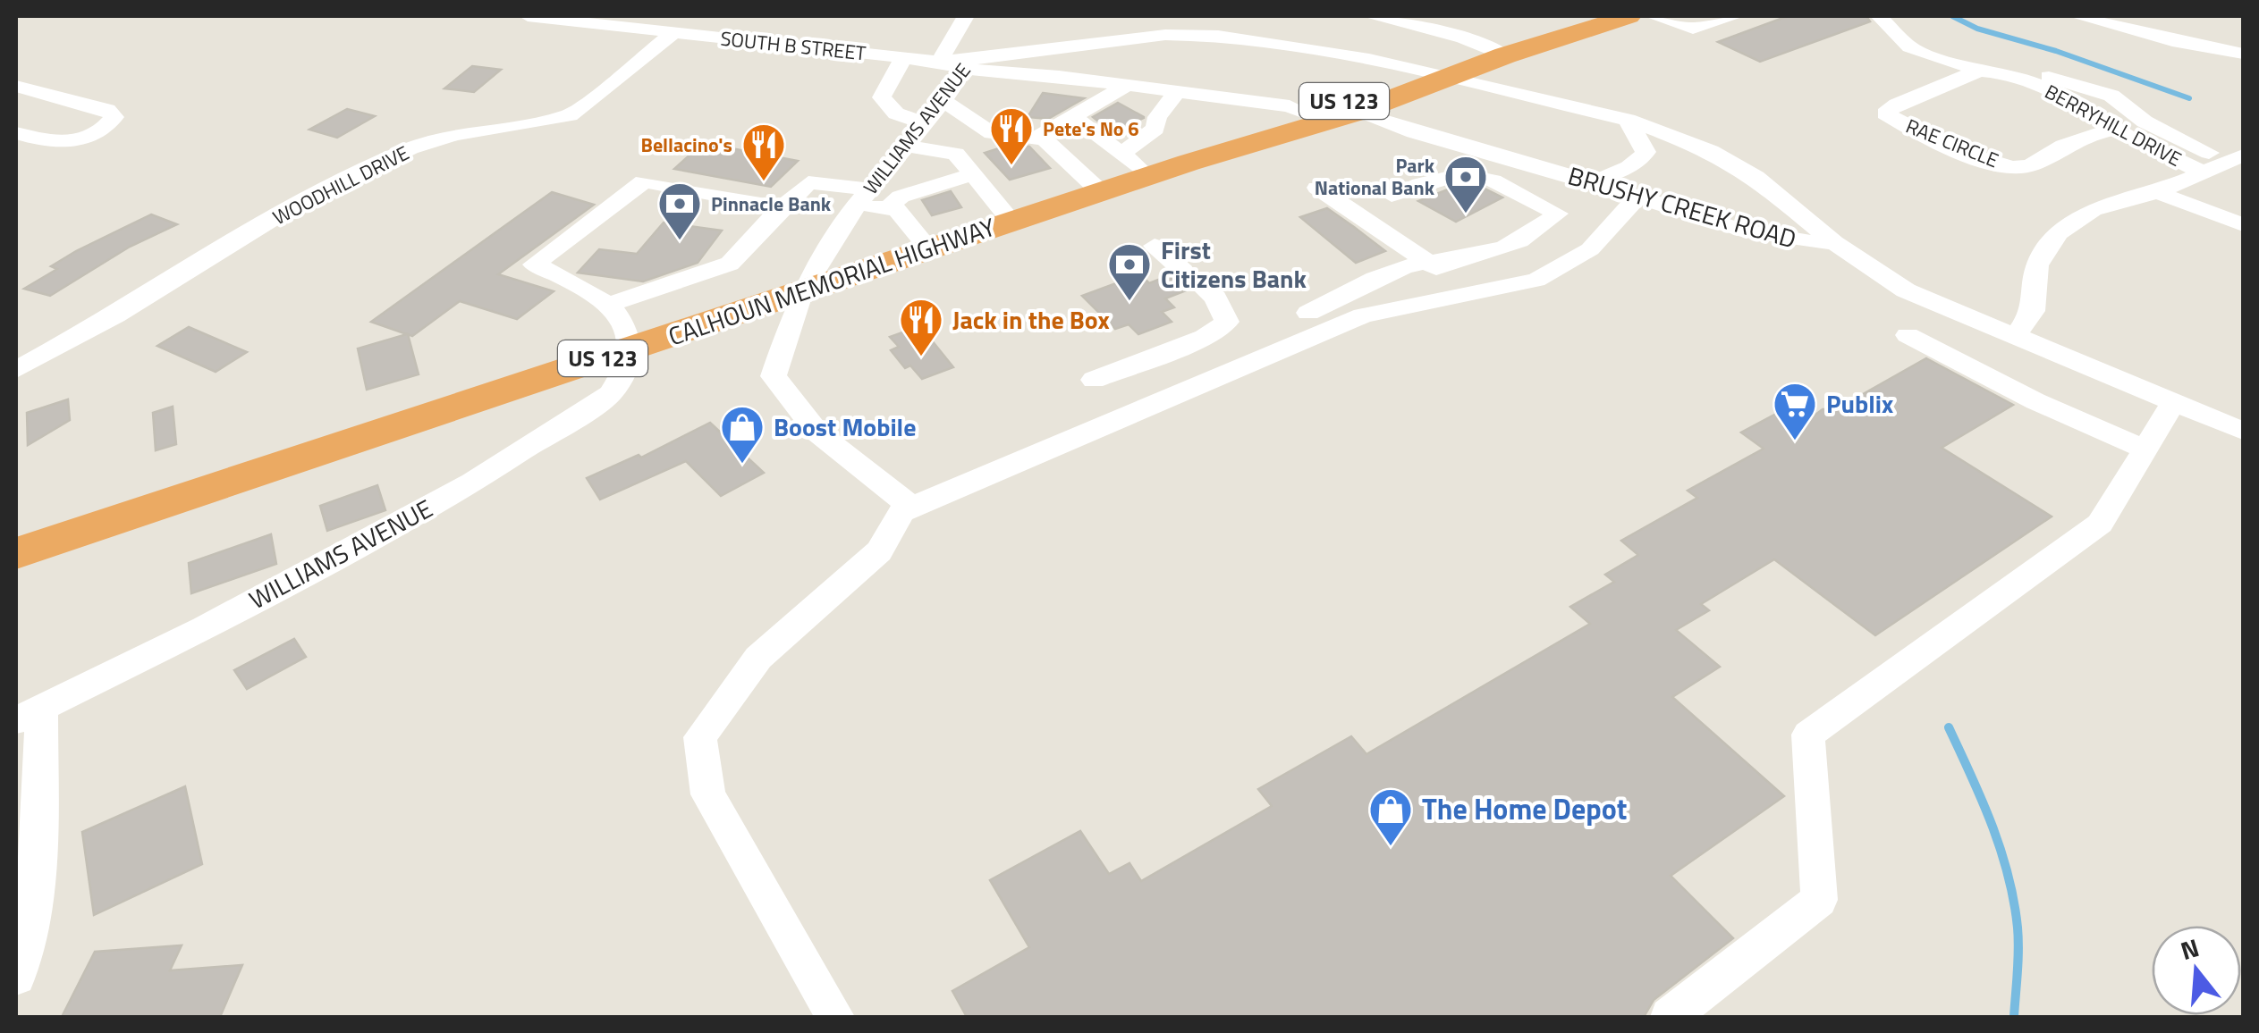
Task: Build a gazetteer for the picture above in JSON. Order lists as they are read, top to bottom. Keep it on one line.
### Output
{"streets":{"highway":["US 123","CALHOUN MEMORIAL HIGHWAY"],"street":["SOUTH B STREET","BERRYHILL DRIVE","WILLIAMS AVENUE","RAE CIRCLE","WOODHILL DRIVE","BRUSHY CREEK ROAD"]},"crossings":[["SOUTH B STREET","WILLIAMS AVENUE"],["SOUTH B STREET","WOODHILL DRIVE"],["SOUTH B STREET","CALHOUN MEMORIAL HIGHWAY"],["BERRYHILL DRIVE","RAE CIRCLE"],["WILLIAMS AVENUE","CALHOUN MEMORIAL HIGHWAY"],["BRUSHY CREEK ROAD","CALHOUN MEMORIAL HIGHWAY"]],"places":{"restaurant":["Pete's No 6","Bellacino's","Jack in the Box"],"bank":["Park National Bank","Pinnacle Bank","First Citizens Bank"],"supermarket":["Publix"],"shop":["Boost Mobile","The Home Depot"]},"north":"top"}
